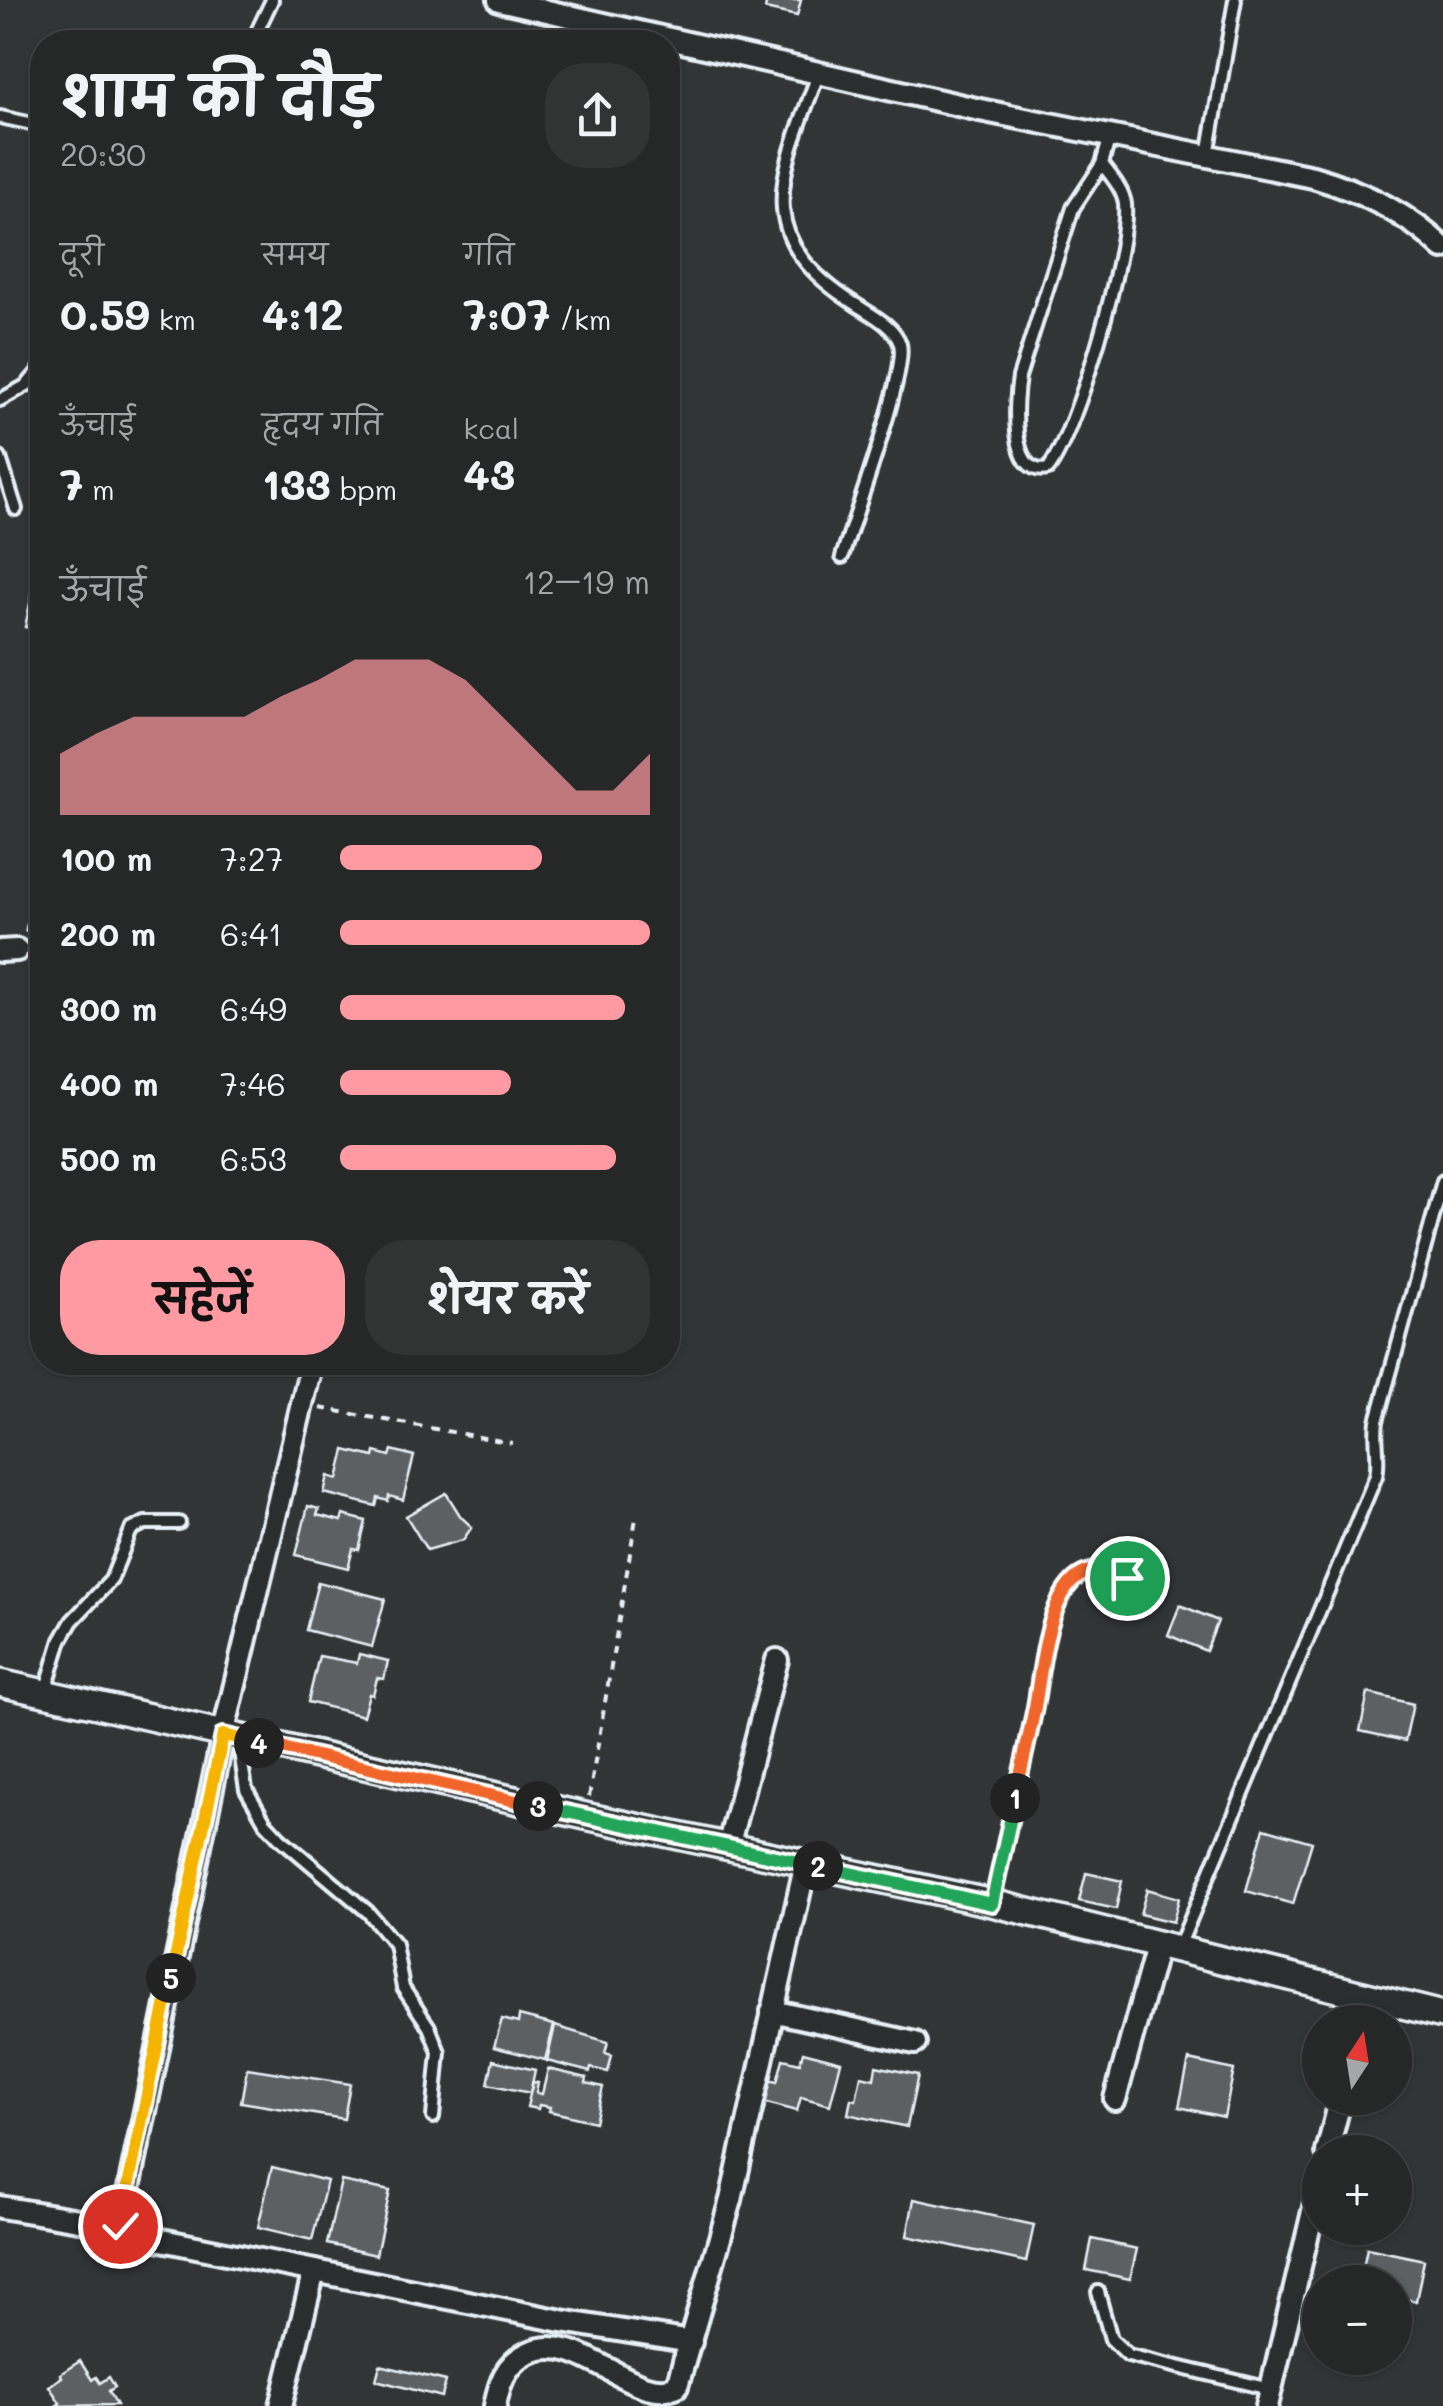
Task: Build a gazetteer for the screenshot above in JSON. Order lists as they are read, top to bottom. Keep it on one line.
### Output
{"north":"top","page":{"heading":["शाम की दौड़","20:30"],"stats":[["दूरी","0.59 km"],["समय","4:12"],["गति","7:07 /km"],["ऊँचाई","7 m"],["हृदय गति","133 bpm"],["kcal","43"]],"chart":["ऊँचाई","12–19 m"],"list":[{"name":"100 m","note":"7:27"},{"name":"200 m","note":"6:41"},{"name":"300 m","note":"6:49"},{"name":"400 m","note":"7:46"},{"name":"500 m","note":"6:53"}],"buttons":["सहेजें","शेयर करें"],"pins":["4","1","3","2","5"],"map_buttons":["+","−"]}}
